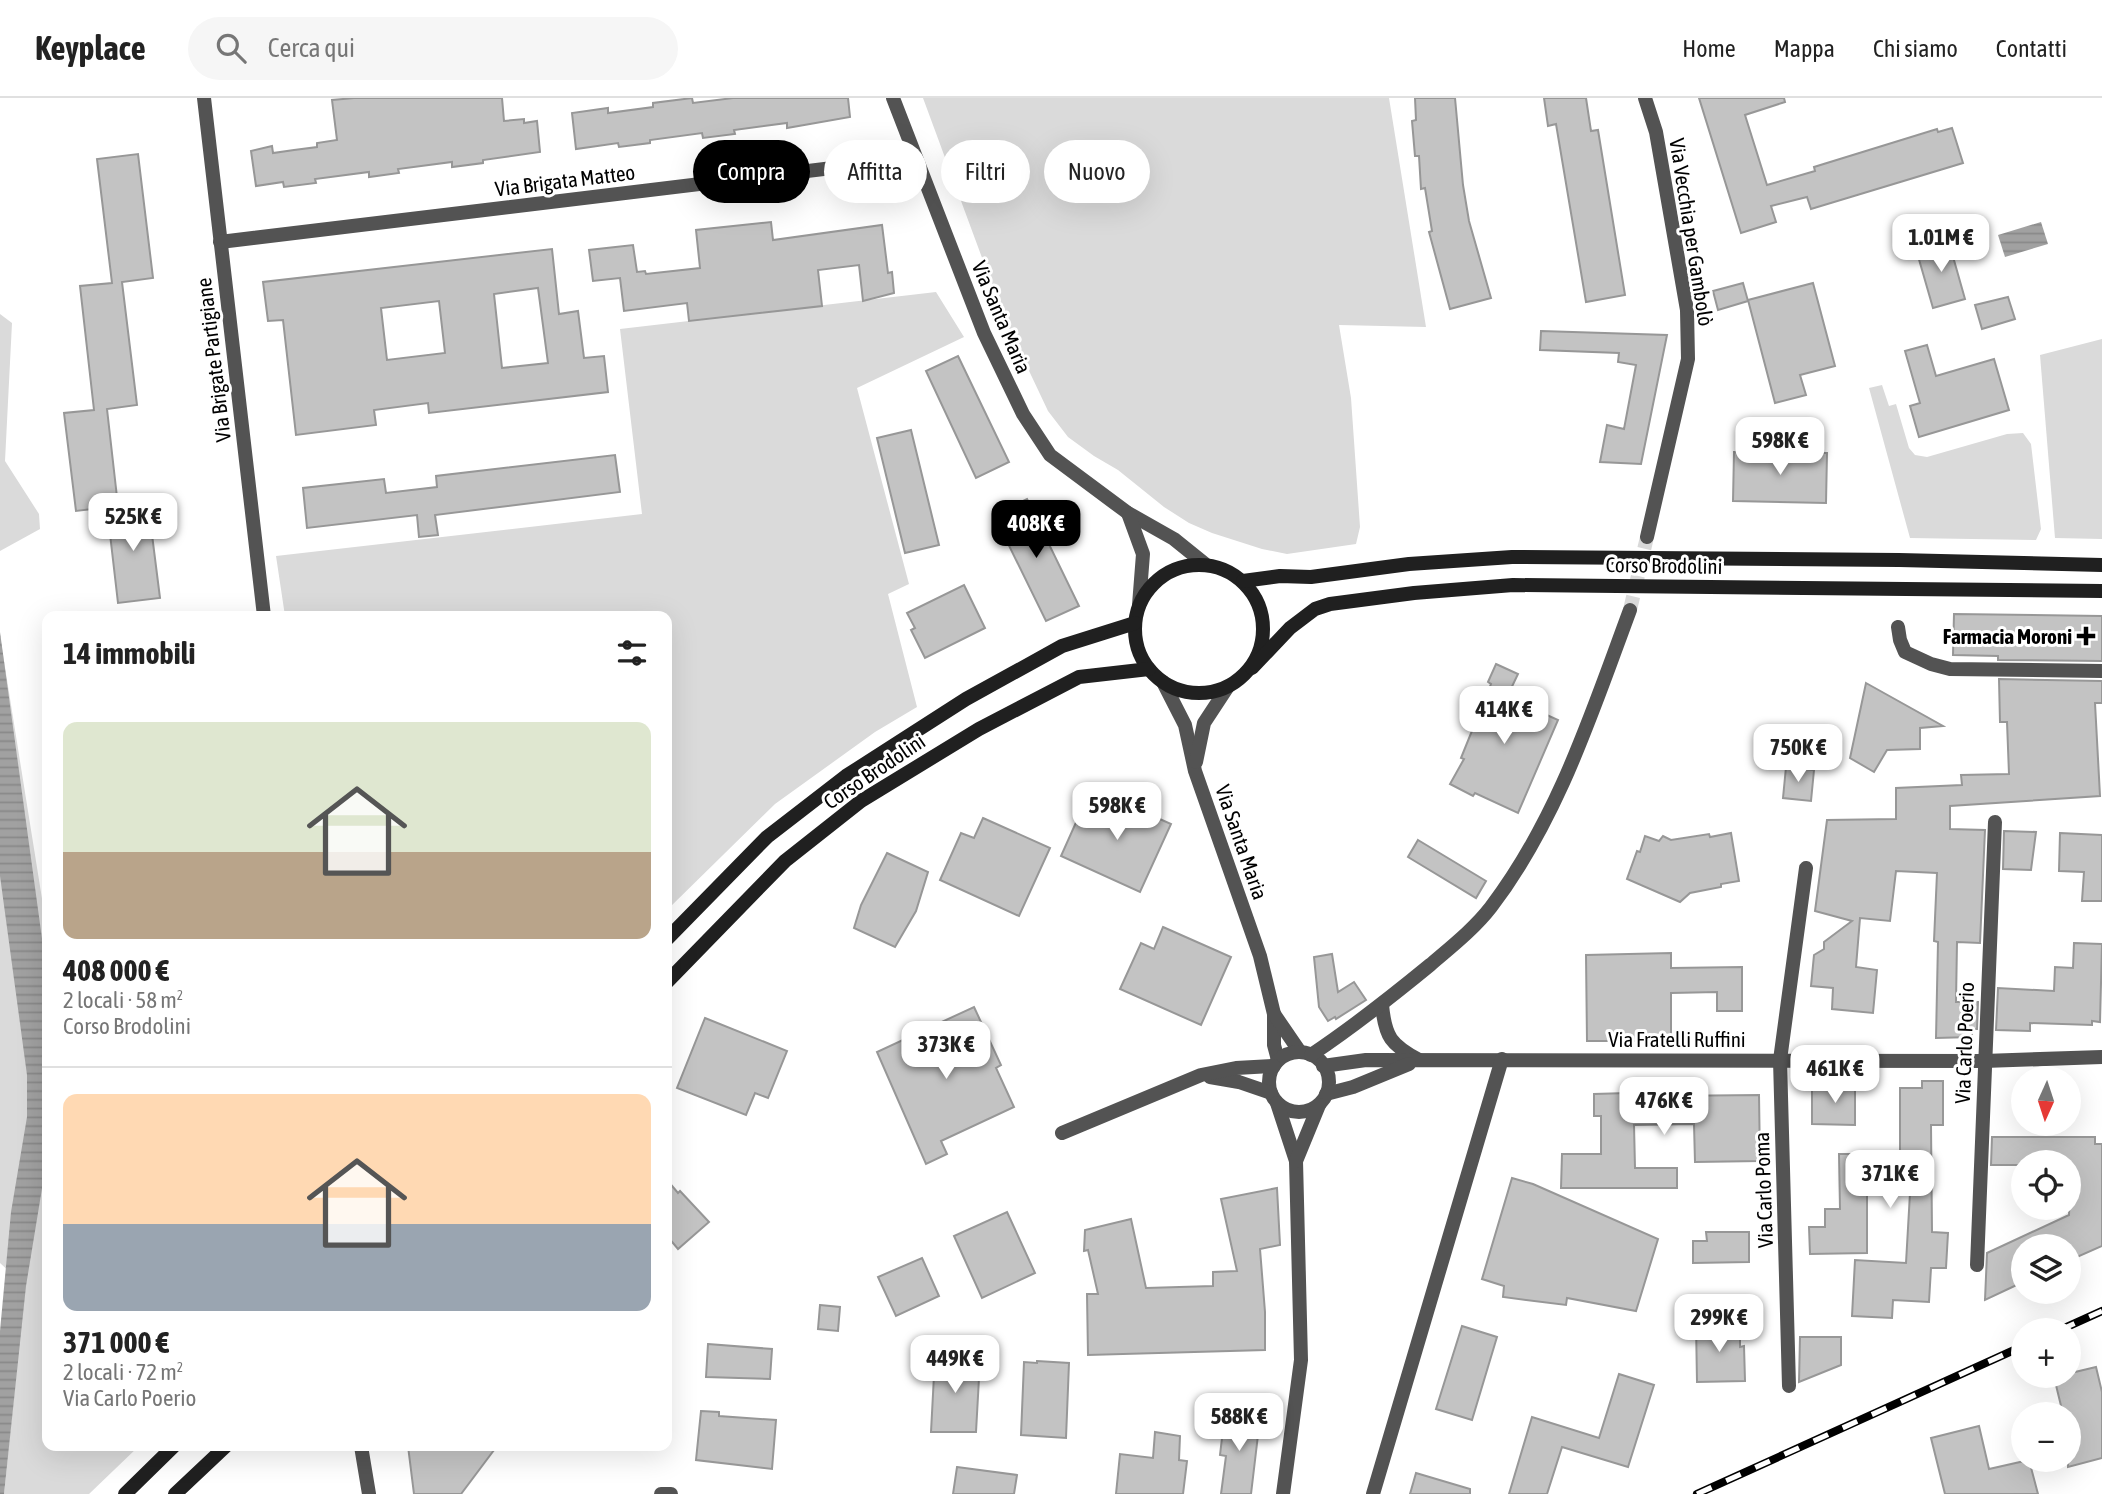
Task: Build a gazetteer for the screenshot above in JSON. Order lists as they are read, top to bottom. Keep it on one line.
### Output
{"streets":{"main road":["Corso Brodolini"],"street":["Via Brigata Matteo","Via Vecchia per Gambolò","Via Santa Maria","Via Brigate Partigiane","Via Fratelli Ruffini","Via Carlo Poerio","Via Carlo Poma"]},"crossings":[["Via Brigata Matteo","Via Brigate Partigiane"],["Via Santa Maria","Corso Brodolini"],["Via Santa Maria","Via Fratelli Ruffini"],["Via Fratelli Ruffini","Via Carlo Poerio"],["Via Fratelli Ruffini","Via Carlo Poma"]],"places":{"health":["Farmacia Moroni"]},"north":"bottom","page":{"header":"Keyplace","search":"Cerca qui","nav":["Home","Mappa","Chi siamo","Contatti"],"chip":["Compra","Affitta","Filtri","Nuovo"],"price":["1.01M €","598K €","525K €","408K €","414K €","750K €","598K €","373K €","461K €","476K €","371K €","299K €","449K €","588K €"],"heading":"14 immobili","list":[{"name":"408 000 €","note":"2 locali · 58 m² · Corso Brodolini"},{"name":"371 000 €","note":"2 locali · 72 m² · Via Carlo Poerio"}],"map_buttons":["+","−"]}}
